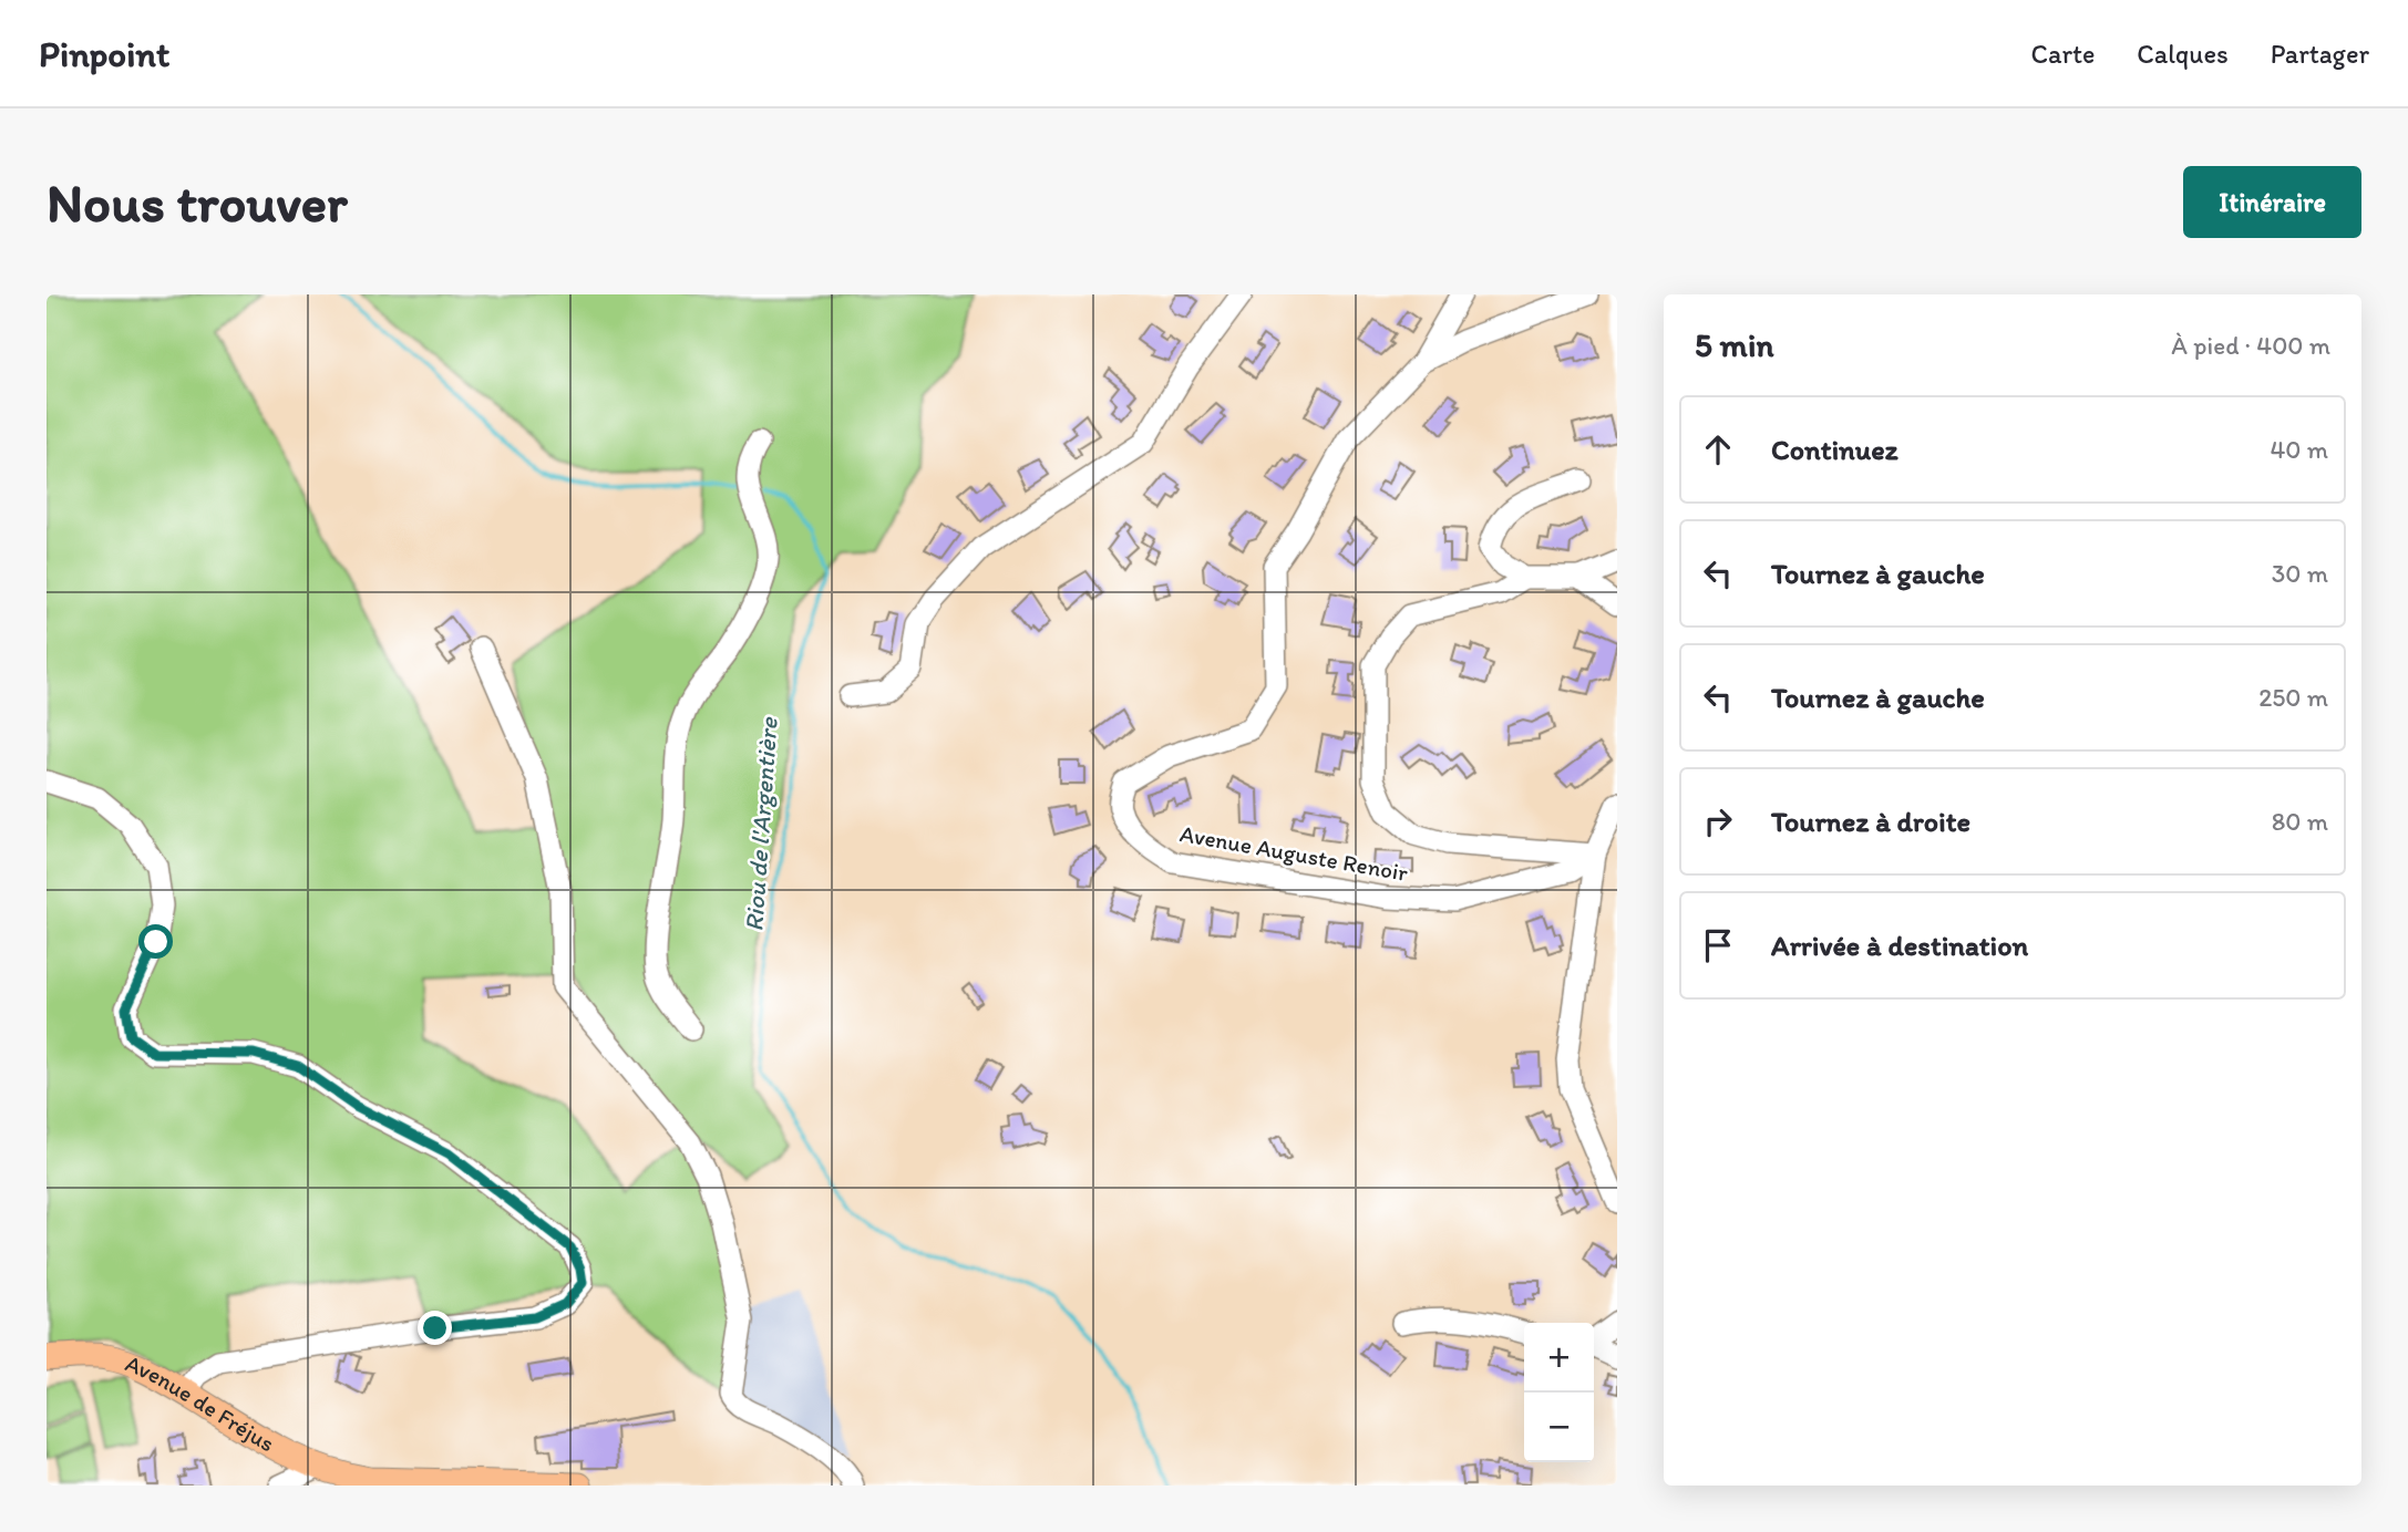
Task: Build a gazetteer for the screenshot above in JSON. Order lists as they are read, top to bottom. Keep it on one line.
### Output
{"streets":{"main road":["Avenue de Fréjus"],"street":["Avenue Auguste Renoir"]},"water":["Riou de l'Argentière"],"page":{"header":"Pinpoint","nav":["Carte","Calques","Partager"],"buttons":"Itinéraire","title":"Nous trouver","heading":["5 min","À pied · 400 m"],"list":[["Continuez","40 m"],["Tournez à gauche","30 m"],["Tournez à gauche","250 m"],["Tournez à droite","80 m"],"Arrivée à destination"],"map_buttons":["+","−"]}}
